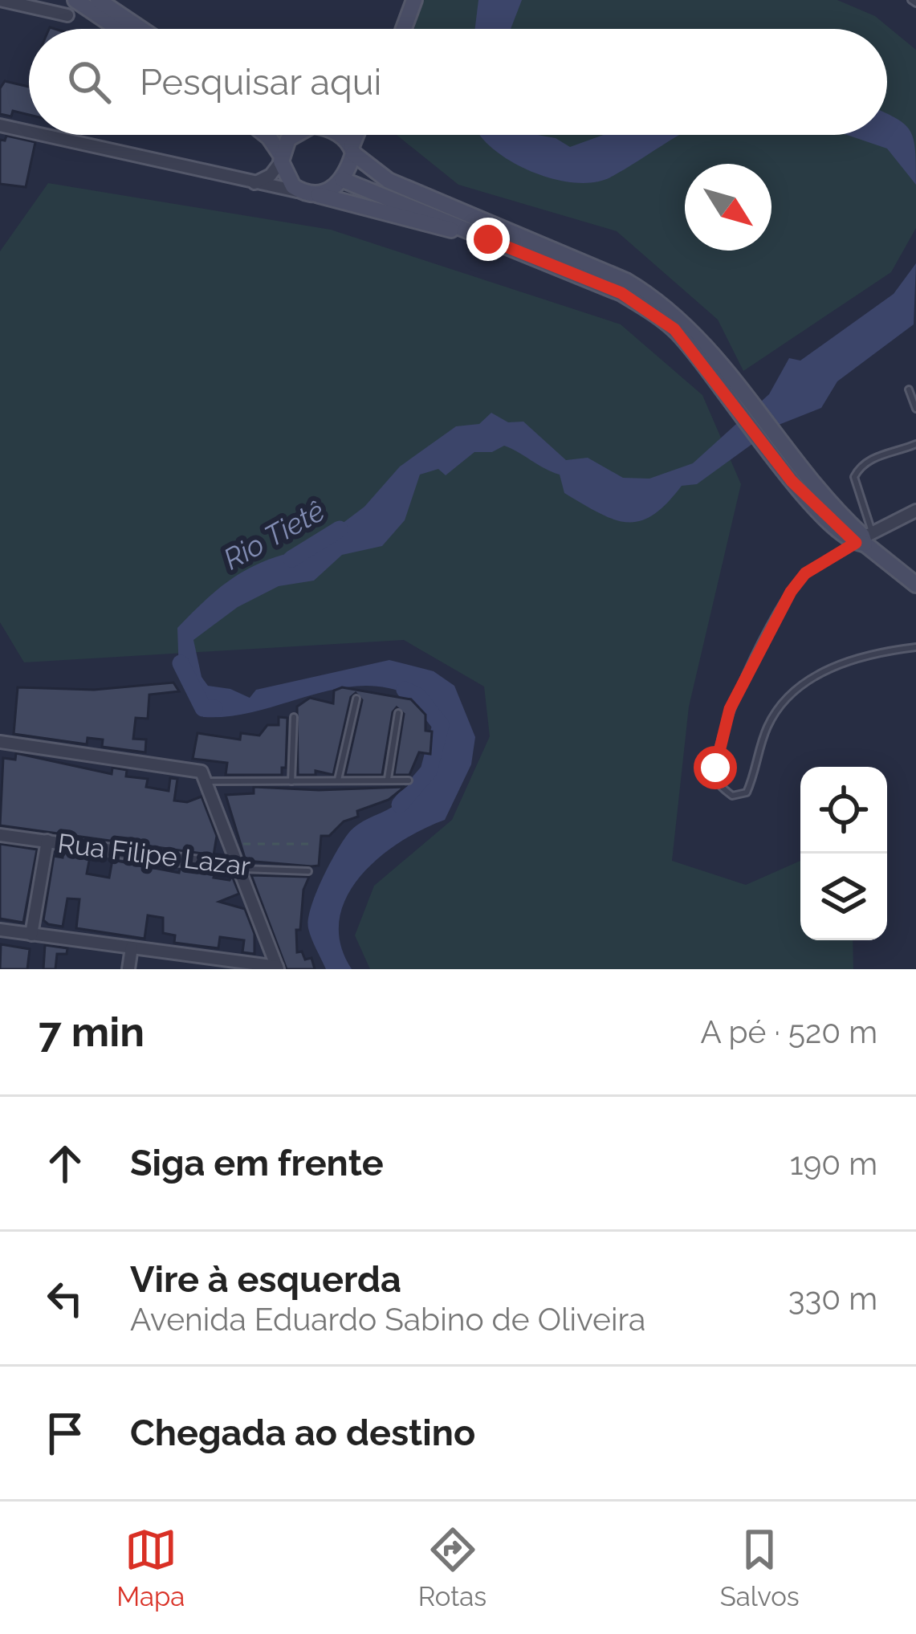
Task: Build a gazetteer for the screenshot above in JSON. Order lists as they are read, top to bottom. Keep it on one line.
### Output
{"streets":{"street":["Rua Filipe Lazar"]},"water":["Rio Tietê"],"north":"bottom right","page":{"search":"Pesquisar aqui","heading":["7 min","A pé · 520 m"],"list":[["Siga em frente","190 m"],["Vire à esquerda","Avenida Eduardo Sabino de Oliveira","330 m"],"Chegada ao destino"],"nav":["Mapa","Rotas","Salvos"]}}
